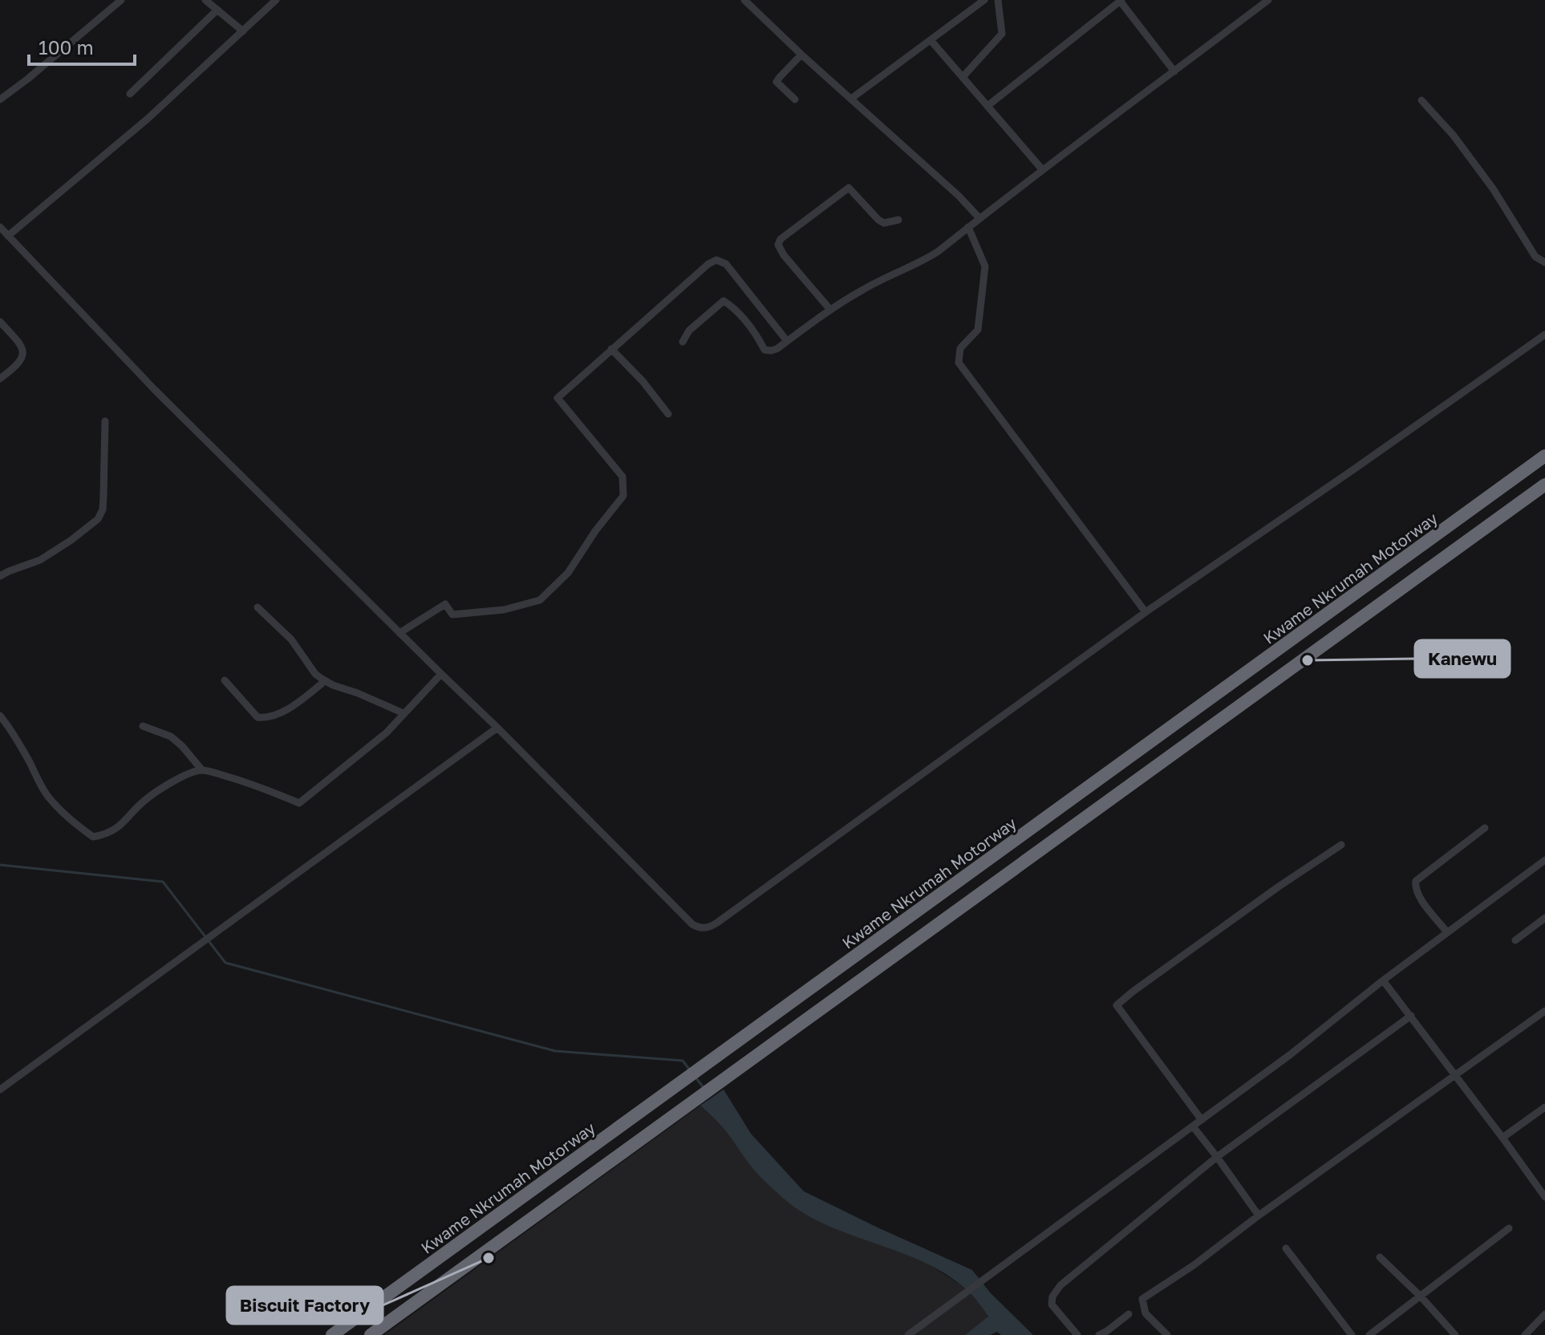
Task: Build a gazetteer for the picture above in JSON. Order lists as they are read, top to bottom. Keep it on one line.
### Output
{"streets":{"highway":["Kwame Nkrumah Motorway"]},"places":["Kanewu","Biscuit Factory"],"scale_bar":"100 m"}
